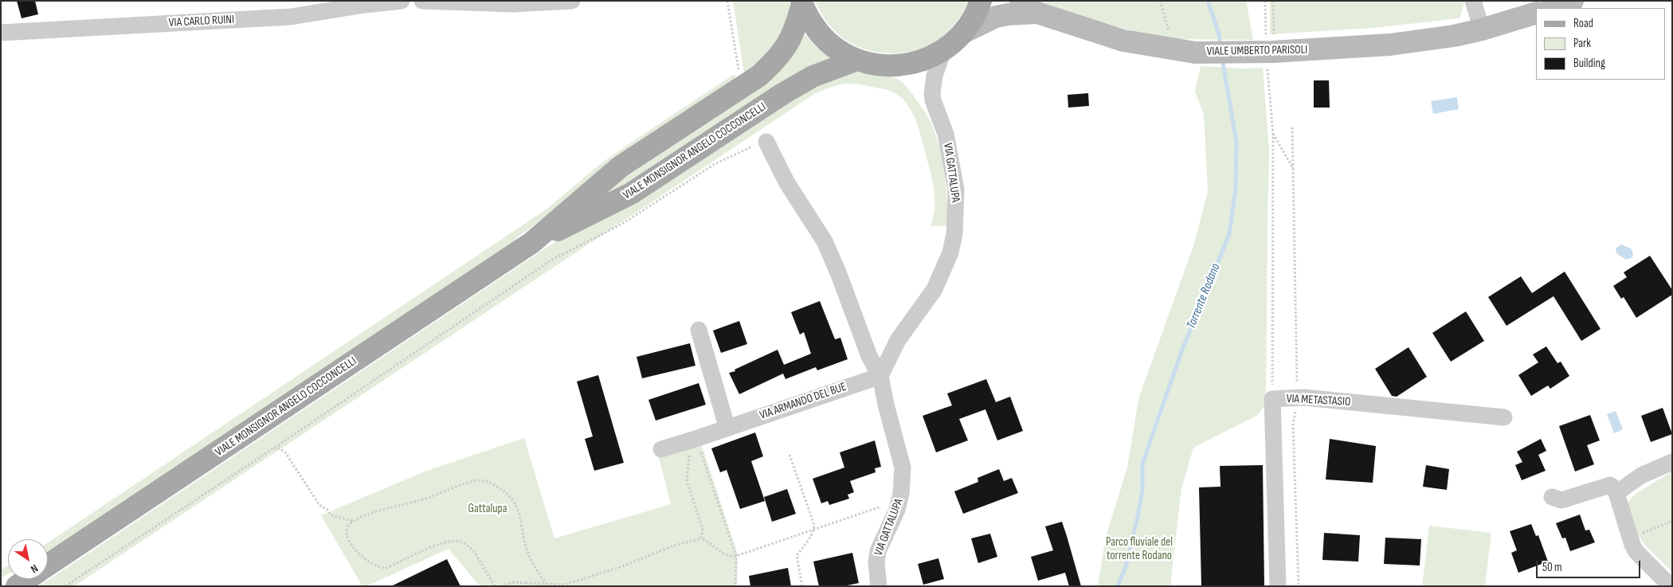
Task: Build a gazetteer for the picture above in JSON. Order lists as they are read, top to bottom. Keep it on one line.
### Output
{"streets":{"main road":["VIALE UMBERTO PARISOLI","VIALE MONSIGNOR ANGELO COCCONCELLI"],"street":["VIA CARLO RUINI","VIA GATTALUPA","VIA METASTASIO","VIA ARMANDO DEL BUE"]},"crossings":[["VIA GATTALUPA","VIA ARMANDO DEL BUE"]],"water":["Torrente Rodano"],"parks":["Gattalupa","Parco fluviale del torrente Rodano"],"legend":["Road","Park","Building"],"scale_bar":"50 m","north":"bottom right"}
